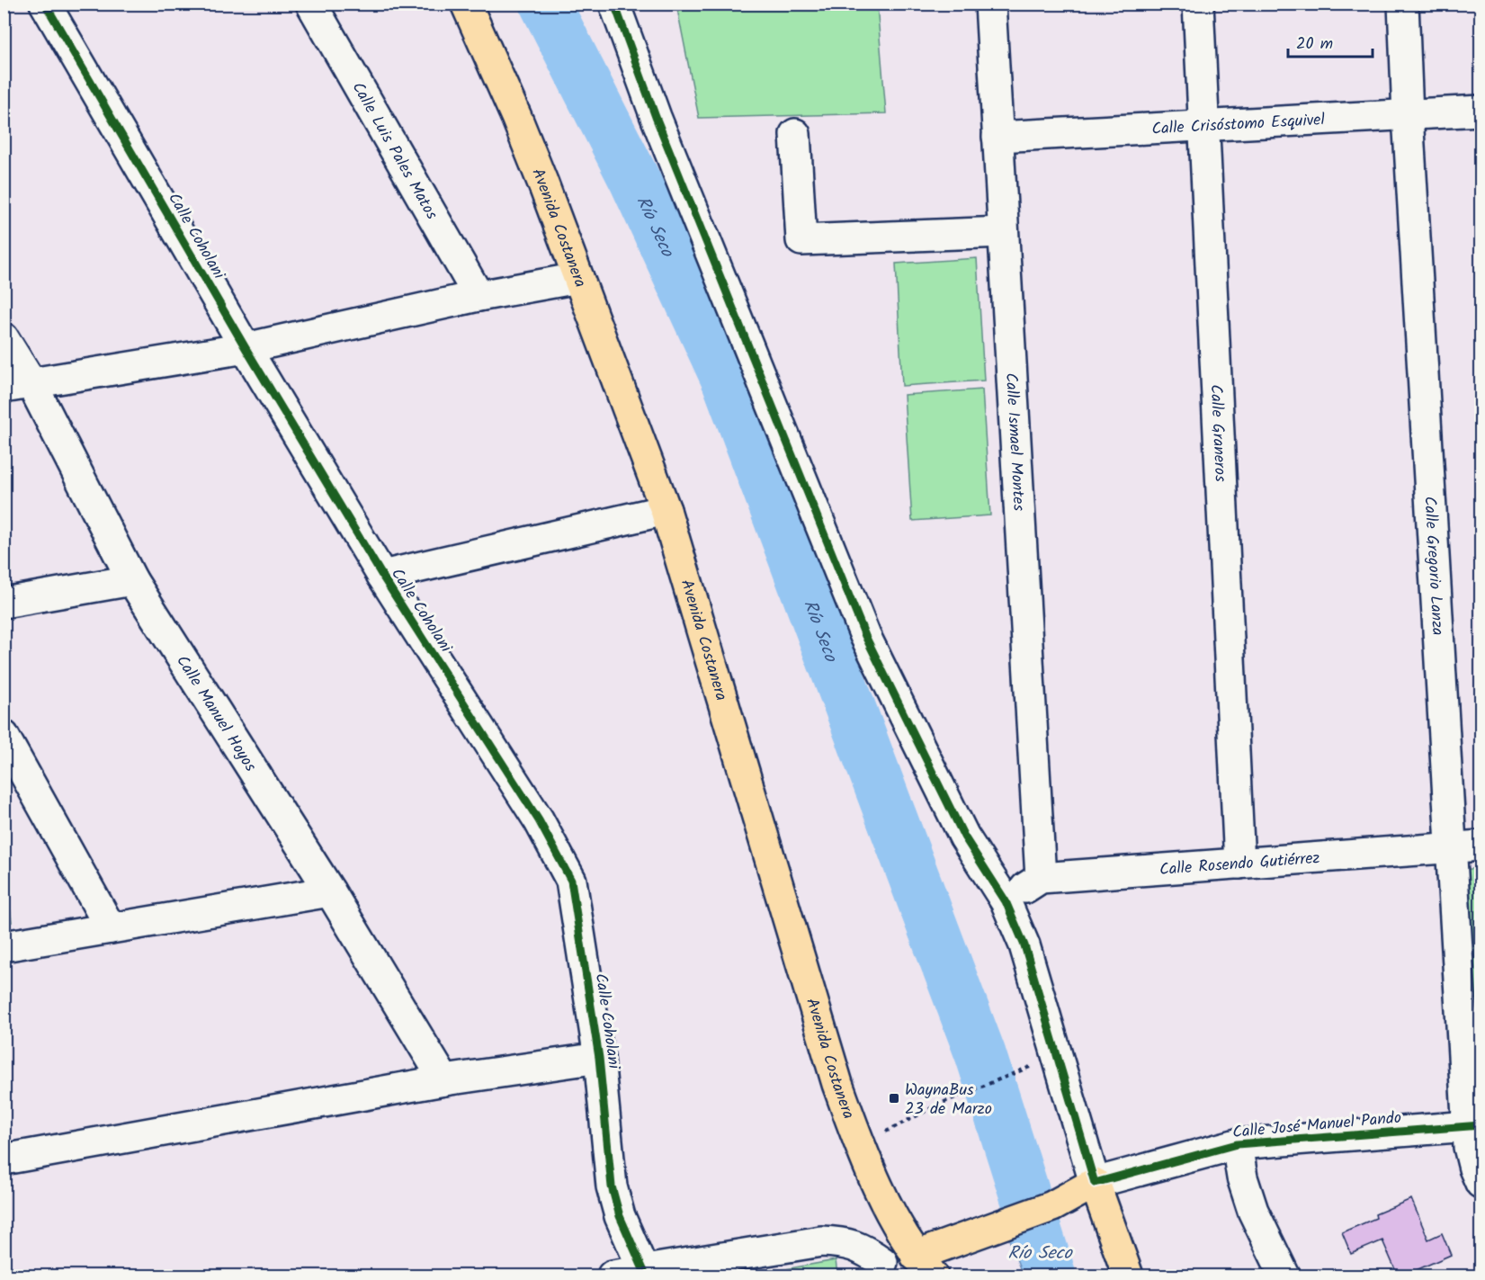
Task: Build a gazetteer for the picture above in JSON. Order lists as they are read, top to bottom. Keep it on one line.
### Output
{"streets":{"main road":["Avenida Costanera","Calle José Manuel Pando"],"street":["Calle Crisóstomo Esquivel","Calle Luis Pales Matos","Calle Coholani","Calle Graneros","Calle Ismael Montes","Calle Gregorio Lanza","Calle Manuel Hoyos","Calle Rosendo Gutiérrez"]},"crossings":[["Calle Crisóstomo Esquivel","Calle Graneros"],["Calle Crisóstomo Esquivel","Calle Ismael Montes"],["Calle Crisóstomo Esquivel","Calle Gregorio Lanza"],["Avenida Costanera","Calle José Manuel Pando"],["Calle Graneros","Calle Rosendo Gutiérrez"],["Calle Ismael Montes","Calle Rosendo Gutiérrez"],["Calle Gregorio Lanza","Calle Rosendo Gutiérrez"],["Calle Gregorio Lanza","Calle José Manuel Pando"]],"water":["Río Seco"],"places":{"transit":["WaynaBus 23 de Marzo"]},"scale_bar":"20 m"}
